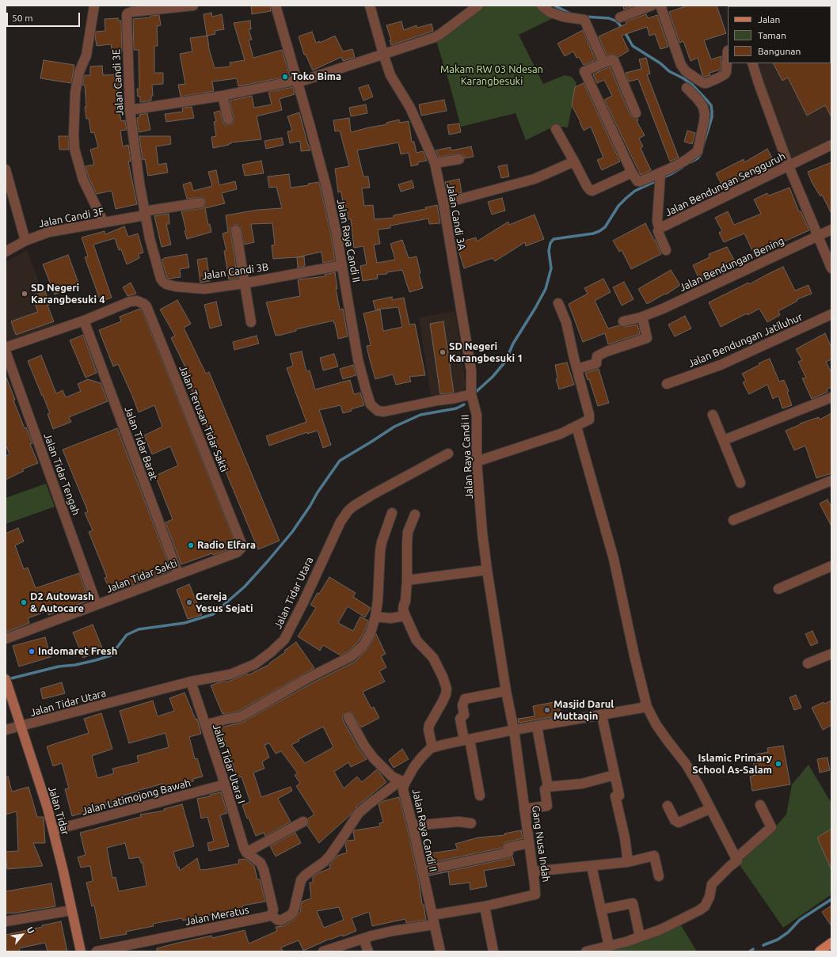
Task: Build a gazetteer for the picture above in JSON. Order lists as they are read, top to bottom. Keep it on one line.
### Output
{"streets":{"main road":["Jalan Tidar"],"street":["Jalan Candi 3E","Jalan Bendungan Sengguruh","Jalan Candi 3A","Jalan Candi 3F","Jalan Raya Candi II","Jalan Bendungan Bening","Jalan Candi 3B","Jalan Bendungan Jatiluhur","Jalan Terusan Tidar Sakti","Jalan Tidar Barat","Jalan Tidar Tengah","Jalan Tidar Sakti","Jalan Tidar Utara","Jalan Tidar Utara I","Jalan Latimojong Bawah","Gang Nusa Indah","Jalan Meratus"]},"crossings":[["Jalan Candi 3E","Jalan Candi 3F"],["Jalan Candi 3E","Jalan Candi 3B"],["Jalan Candi 3A","Jalan Raya Candi II"],["Jalan Candi 3F","Jalan Candi 3B"],["Jalan Raya Candi II","Jalan Candi 3B"],["Jalan Raya Candi II","Gang Nusa Indah"],["Jalan Terusan Tidar Sakti","Jalan Tidar Barat"],["Jalan Terusan Tidar Sakti","Jalan Tidar Sakti"],["Jalan Tidar Barat","Jalan Tidar Sakti"],["Jalan Tidar Tengah","Jalan Tidar Sakti"],["Jalan Tidar Utara","Jalan Tidar Utara I"],["Jalan Tidar Utara","Jalan Tidar"],["Jalan Tidar Utara I","Jalan Latimojong Bawah"],["Jalan Latimojong Bawah","Jalan Tidar"]],"parks":["Makam RW 03 Ndesan Karangbesuki"],"places":["Toko Bima","SD Negeri Karangbesuki 4","SD Negeri Karangbesuki 1","Radio Elfara","D2 Autowash & Autocare","Gereja Yesus Sejati","Indomaret Fresh","Masjid Darul Muttaqin","Islamic Primary School As-Salam"],"legend":["Jalan","Taman","Bangunan"],"scale_bar":"50 m","north":"top right"}
